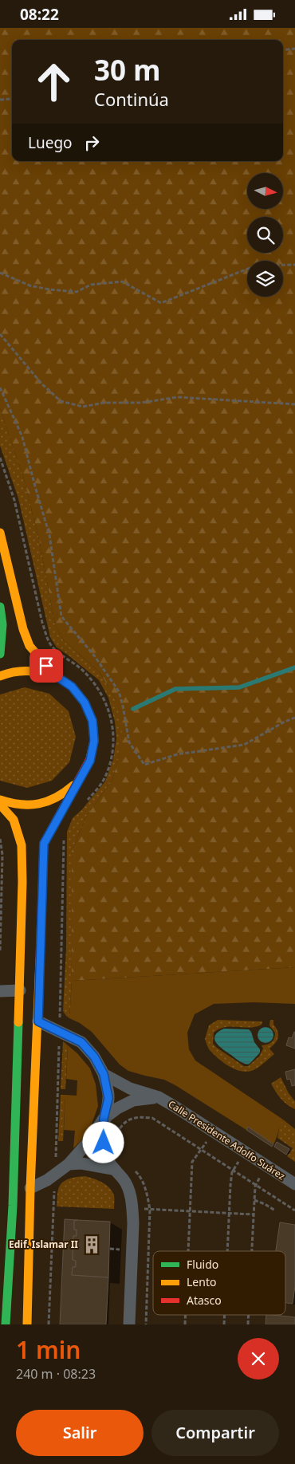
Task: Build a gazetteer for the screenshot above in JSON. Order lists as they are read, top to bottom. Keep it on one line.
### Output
{"streets":{"street":["Calle Presidente Adolfo Suárez"]},"places":{"building":["Edif. Islamar II"]},"legend":["Fluido","Lento","Atasco"],"north":"right","page":{"status":"08:22","turn":["30 m","Continúa"],"then":"Luego","heading":["1 min","240 m · 08:23"],"buttons":["Salir","Compartir"]}}
